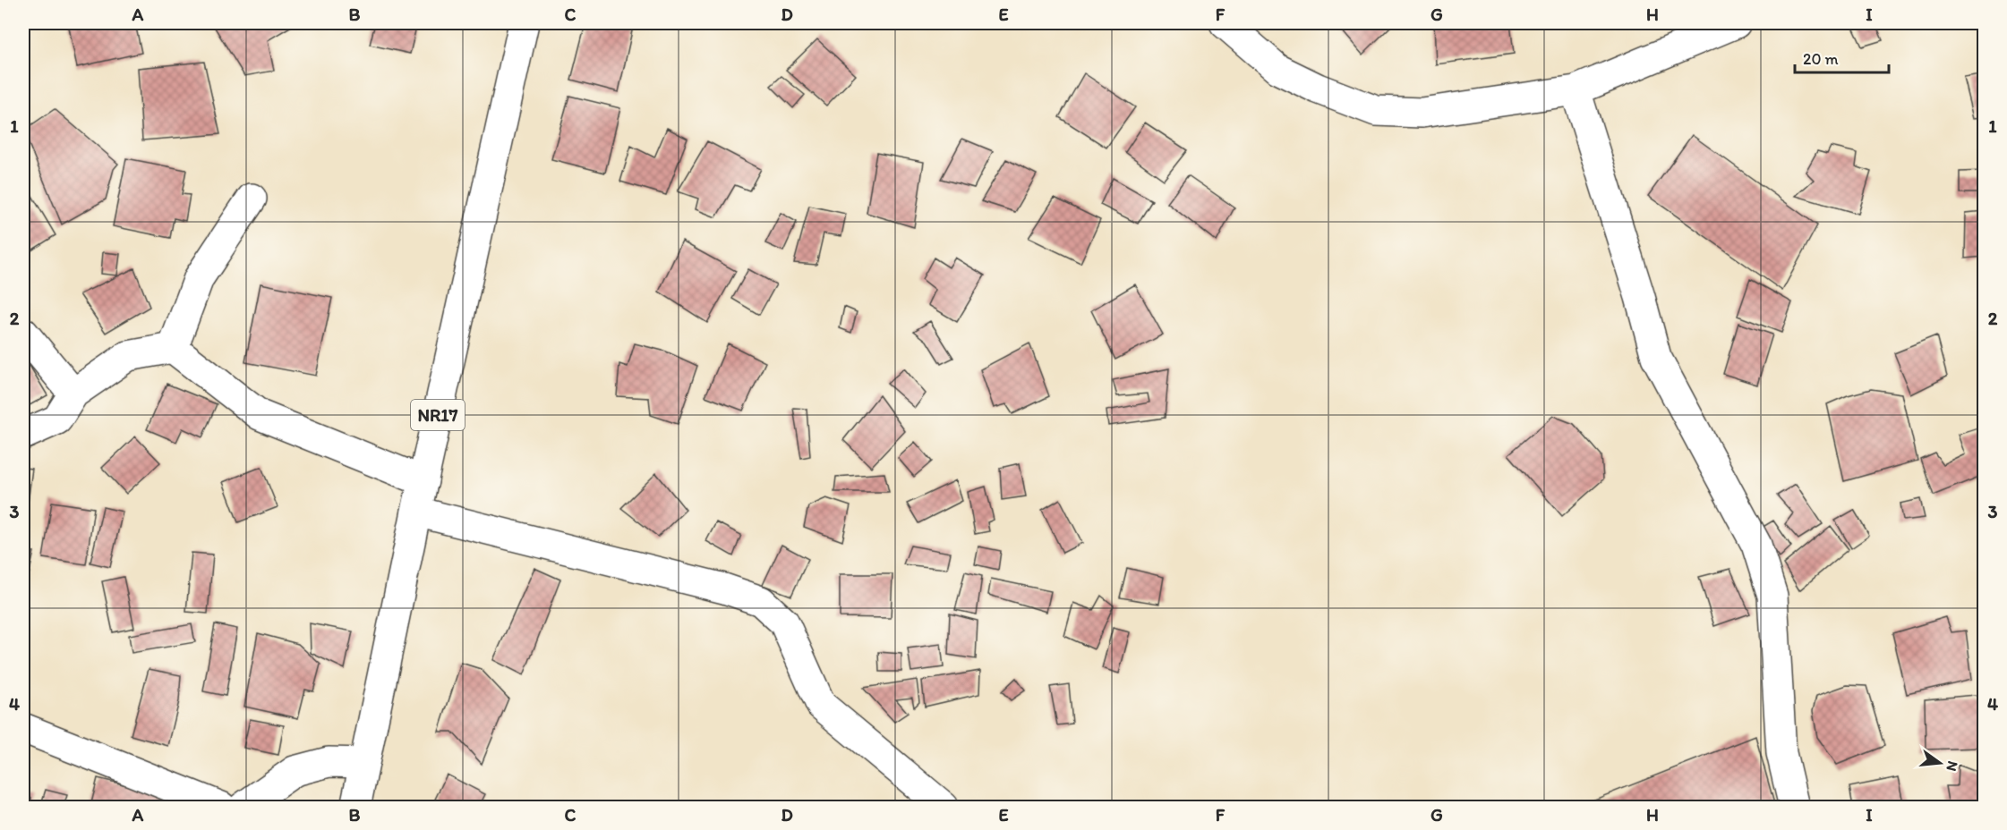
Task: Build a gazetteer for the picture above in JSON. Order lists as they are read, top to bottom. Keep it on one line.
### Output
{"streets":{"street":["NR17"]},"scale_bar":"20 m","north":"right","grid":{"columns":["A","B","C","D","E","F","G","H","I"],"rows":["1","2","3","4"]}}
